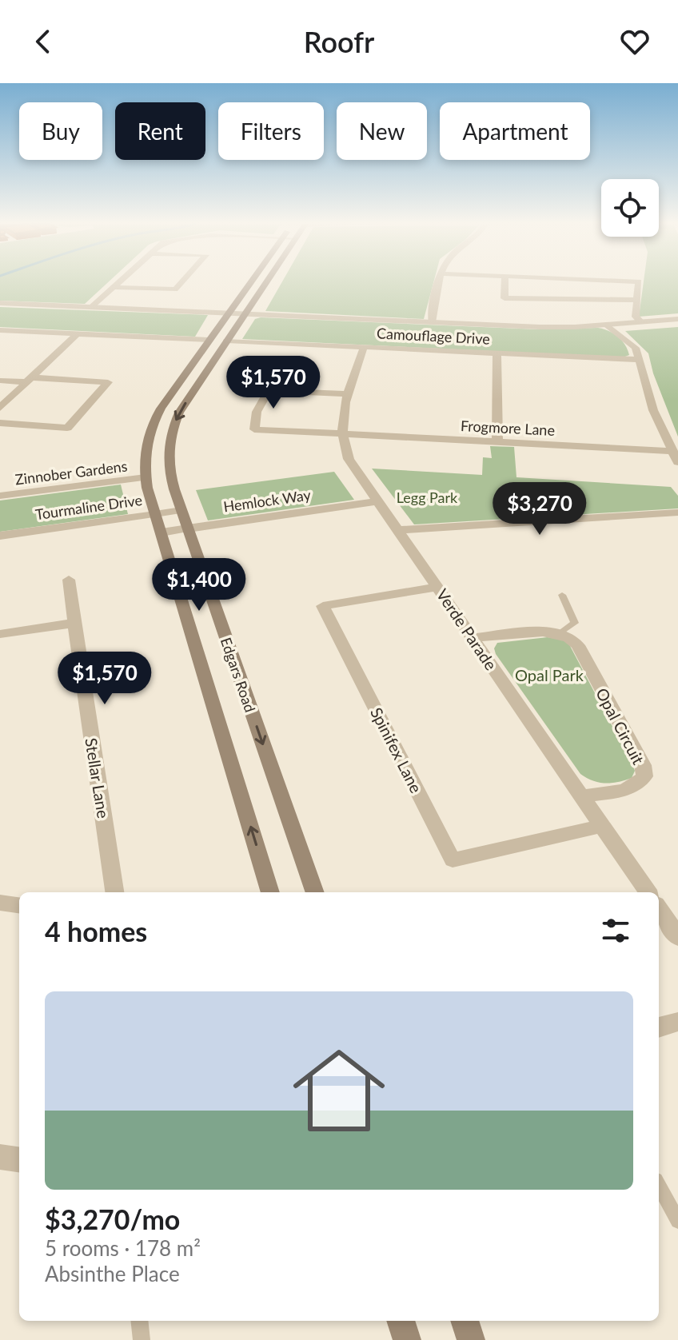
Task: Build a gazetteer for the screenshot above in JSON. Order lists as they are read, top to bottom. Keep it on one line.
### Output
{"streets":{"main road":["Edgars Road"],"street":["Camouflage Drive","Frogmore Lane","Zinnober Gardens","Hemlock Way","Tourmaline Drive","Verde Parade","Opal Circuit","Spinifex Lane","Stellar Lane"]},"crossings":[["Camouflage Drive","Verde Parade"],["Camouflage Drive","Edgars Road"],["Frogmore Lane","Verde Parade"],["Zinnober Gardens","Edgars Road"],["Hemlock Way","Verde Parade"],["Hemlock Way","Edgars Road"],["Tourmaline Drive","Edgars Road"],["Verde Parade","Opal Circuit"],["Verde Parade","Spinifex Lane"]],"parks":["Legg Park","Opal Park"],"page":{"header":"Roofr","chip":["Buy","Rent","Filters","New","Apartment"],"price":["$1,570","$3,270","$1,400","$1,570"],"heading":"4 homes","list":[{"name":"$3,270/mo","note":"5 rooms · 178 m² · Absinthe Place"}]}}
